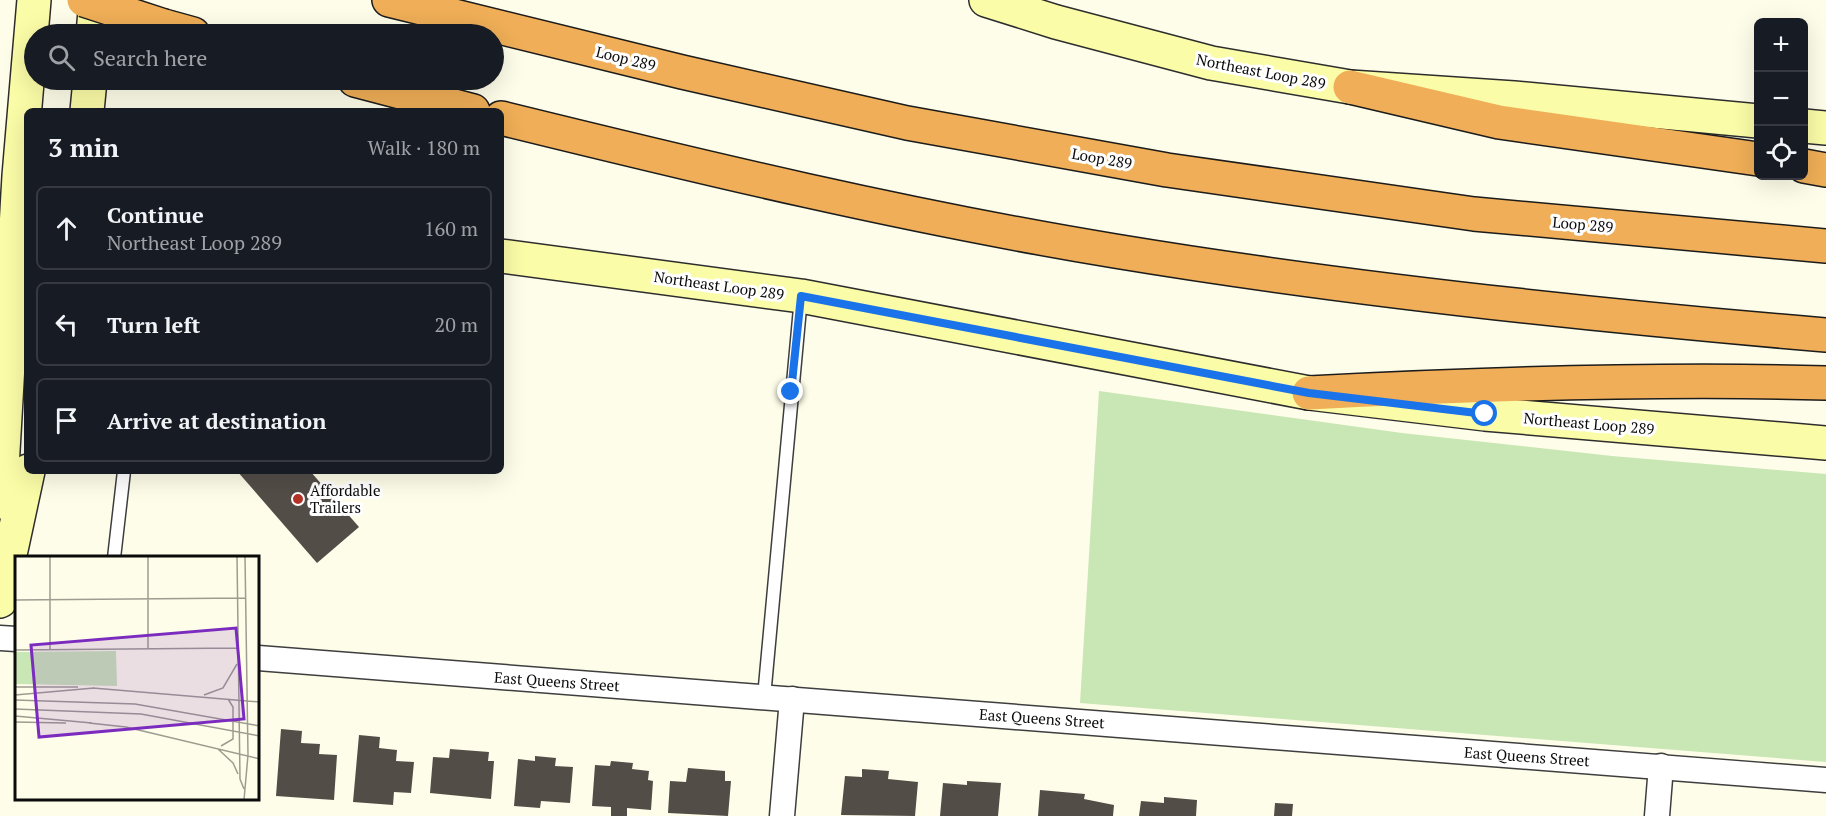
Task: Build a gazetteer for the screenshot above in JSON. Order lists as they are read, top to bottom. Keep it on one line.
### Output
{"streets":{"highway":["Loop 289"],"main road":["Northeast Loop 289"],"street":["East Queens Street"]},"places":["Affordable Trailers"],"page":{"map_buttons":["+","−"],"search":"Search here","heading":["3 min","Walk · 180 m"],"list":[["Continue","Northeast Loop 289","160 m"],["Turn left","20 m"],"Arrive at destination"]}}
